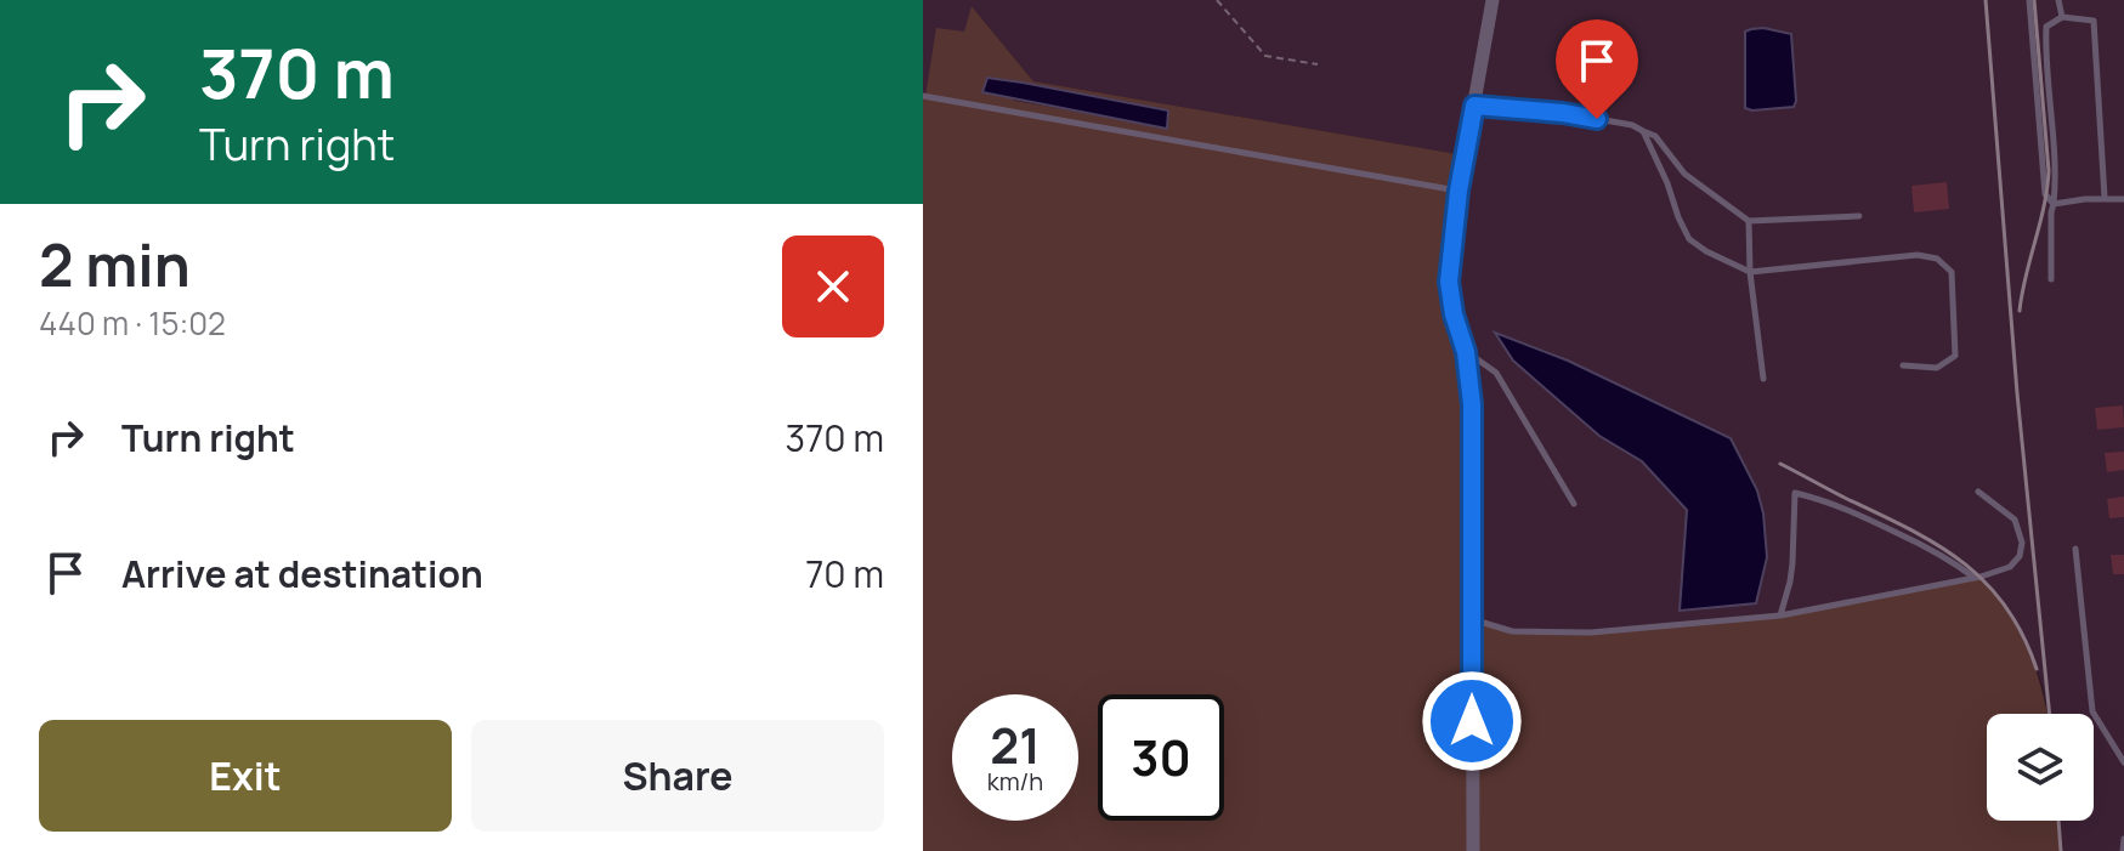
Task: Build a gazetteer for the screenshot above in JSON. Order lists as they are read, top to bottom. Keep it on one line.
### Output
{"page":{"turn":["370 m","Turn right"],"heading":["2 min","440 m · 15:02"],"list":[{"name":"Turn right","value":"370 m"},{"name":"Arrive at destination","value":"70 m"}],"speed":"21 km/h","limit":"30","buttons":["Exit","Share"]}}
